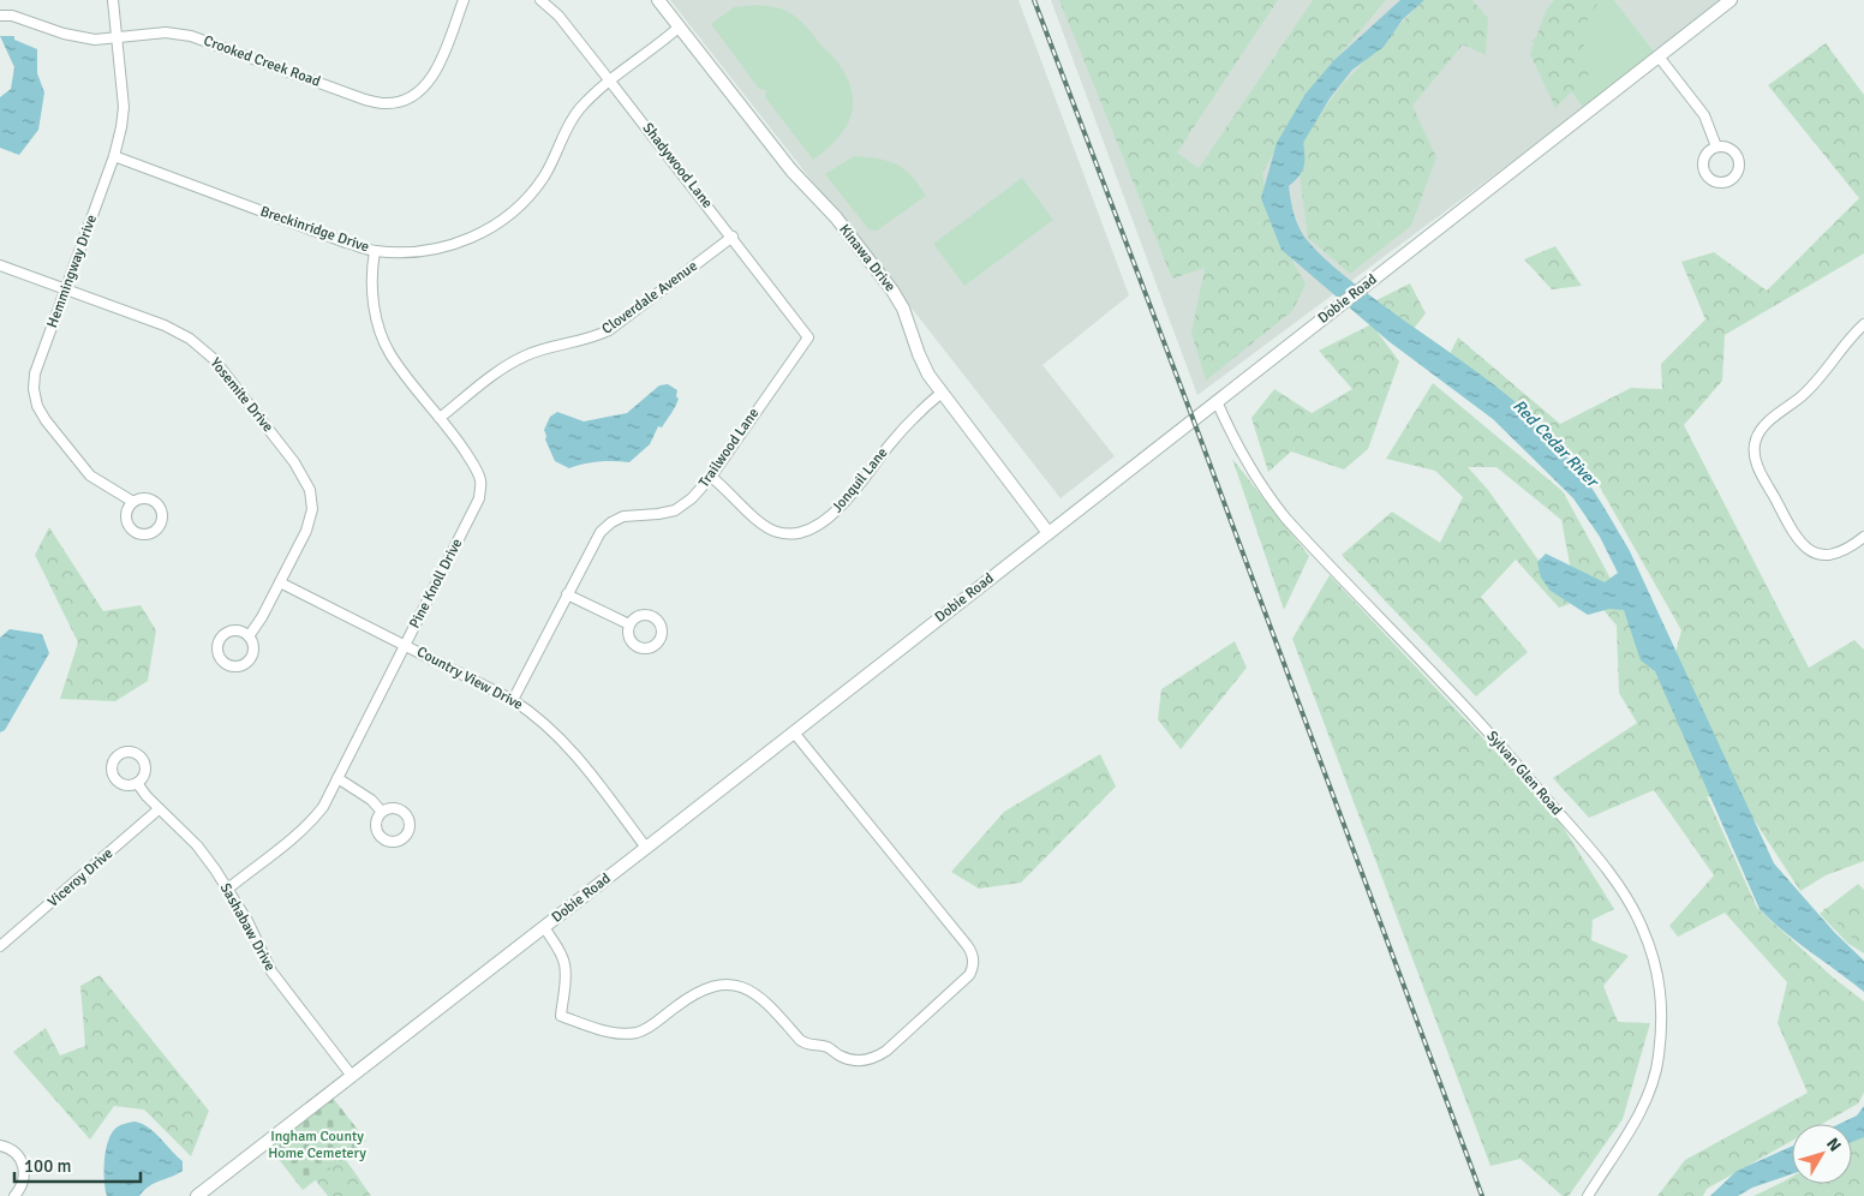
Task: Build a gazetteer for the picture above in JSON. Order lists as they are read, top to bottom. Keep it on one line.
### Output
{"streets":{"street":["Crooked Creek Road","Shadywood Lane","Breckinridge Drive","Kinawa Drive","Hemmingway Drive","Cloverdale Avenue","Dobie Road","Yosemite Drive","Trailwood Lane","Jonquil Lane","Pine Knoll Drive","Country View Drive","Sylvan Glen Road","Viceroy Drive","Sashabaw Drive"]},"crossings":[["Crooked Creek Road","Hemmingway Drive"],["Shadywood Lane","Breckinridge Drive"],["Shadywood Lane","Cloverdale Avenue"],["Shadywood Lane","Trailwood Lane"],["Breckinridge Drive","Kinawa Drive"],["Breckinridge Drive","Hemmingway Drive"],["Breckinridge Drive","Pine Knoll Drive"],["Kinawa Drive","Dobie Road"],["Kinawa Drive","Jonquil Lane"],["Hemmingway Drive","Yosemite Drive"],["Cloverdale Avenue","Pine Knoll Drive"],["Dobie Road","Country View Drive"],["Dobie Road","Sylvan Glen Road"],["Dobie Road","Sashabaw Drive"],["Yosemite Drive","Country View Drive"],["Trailwood Lane","Jonquil Lane"],["Trailwood Lane","Country View Drive"],["Pine Knoll Drive","Country View Drive"],["Pine Knoll Drive","Sashabaw Drive"],["Viceroy Drive","Sashabaw Drive"]],"water":["Red Cedar River"],"parks":["Ingham County Home Cemetery"],"scale_bar":"100 m","north":"top right"}
